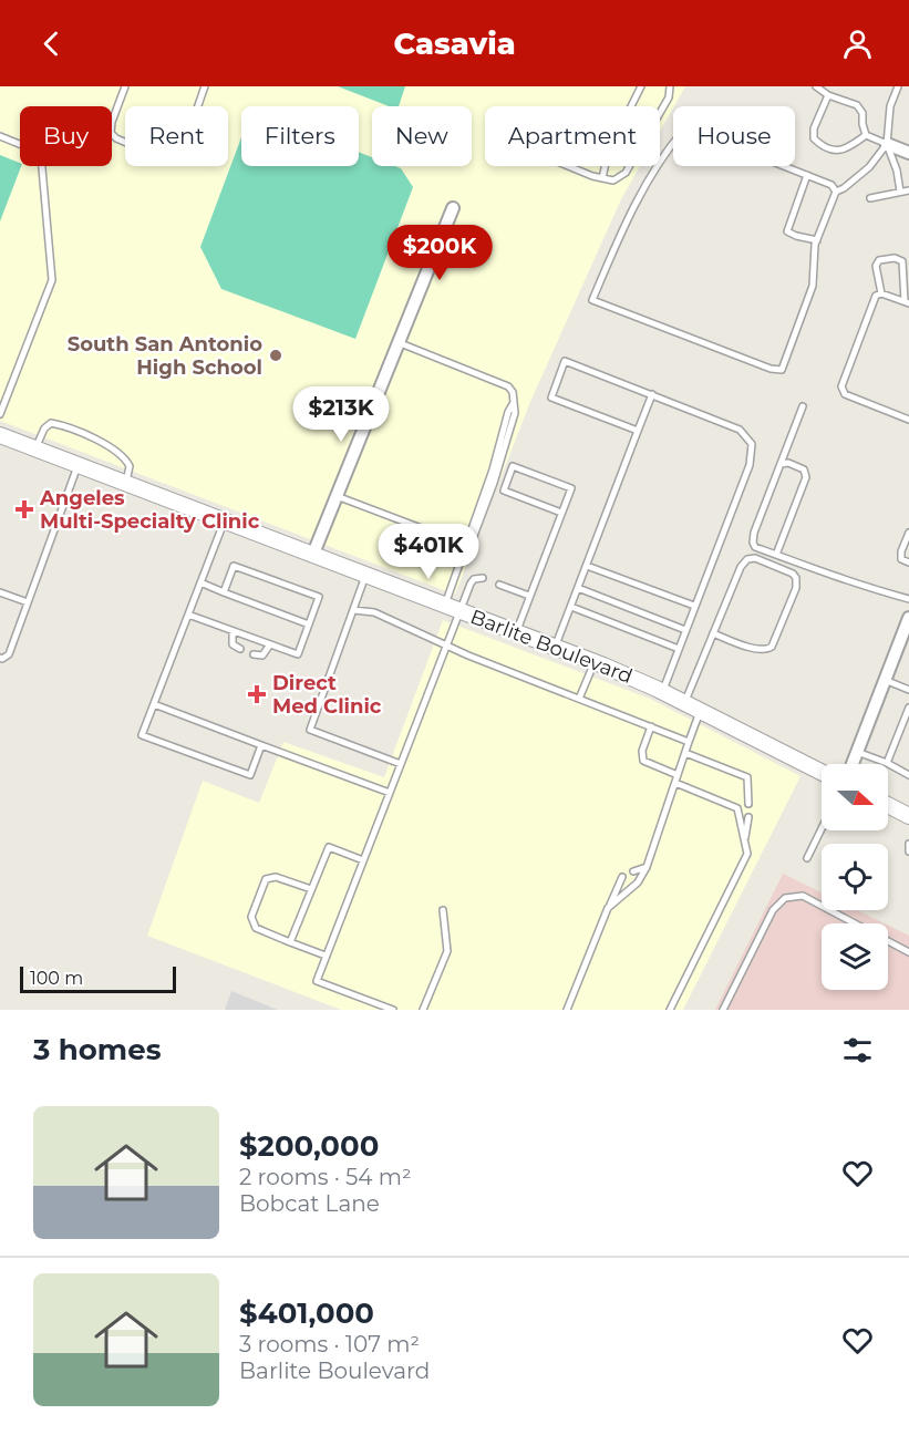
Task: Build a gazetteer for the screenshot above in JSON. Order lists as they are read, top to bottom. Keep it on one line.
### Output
{"streets":{"street":["Barlite Boulevard"]},"places":{"other":["South San Antonio High School"],"health":["Angeles Multi-Specialty Clinic","Direct Med Clinic"]},"scale_bar":"100 m","north":"right","page":{"header":"Casavia","chip":["Buy","Rent","Filters","New","Apartment","House"],"price":["$200K","$213K","$401K"],"scale":"100 m","heading":"3 homes","list":[{"name":"$200,000","note":"2 rooms · 54 m² · Bobcat Lane"},{"name":"$401,000","note":"3 rooms · 107 m² · Barlite Boulevard"}]}}
